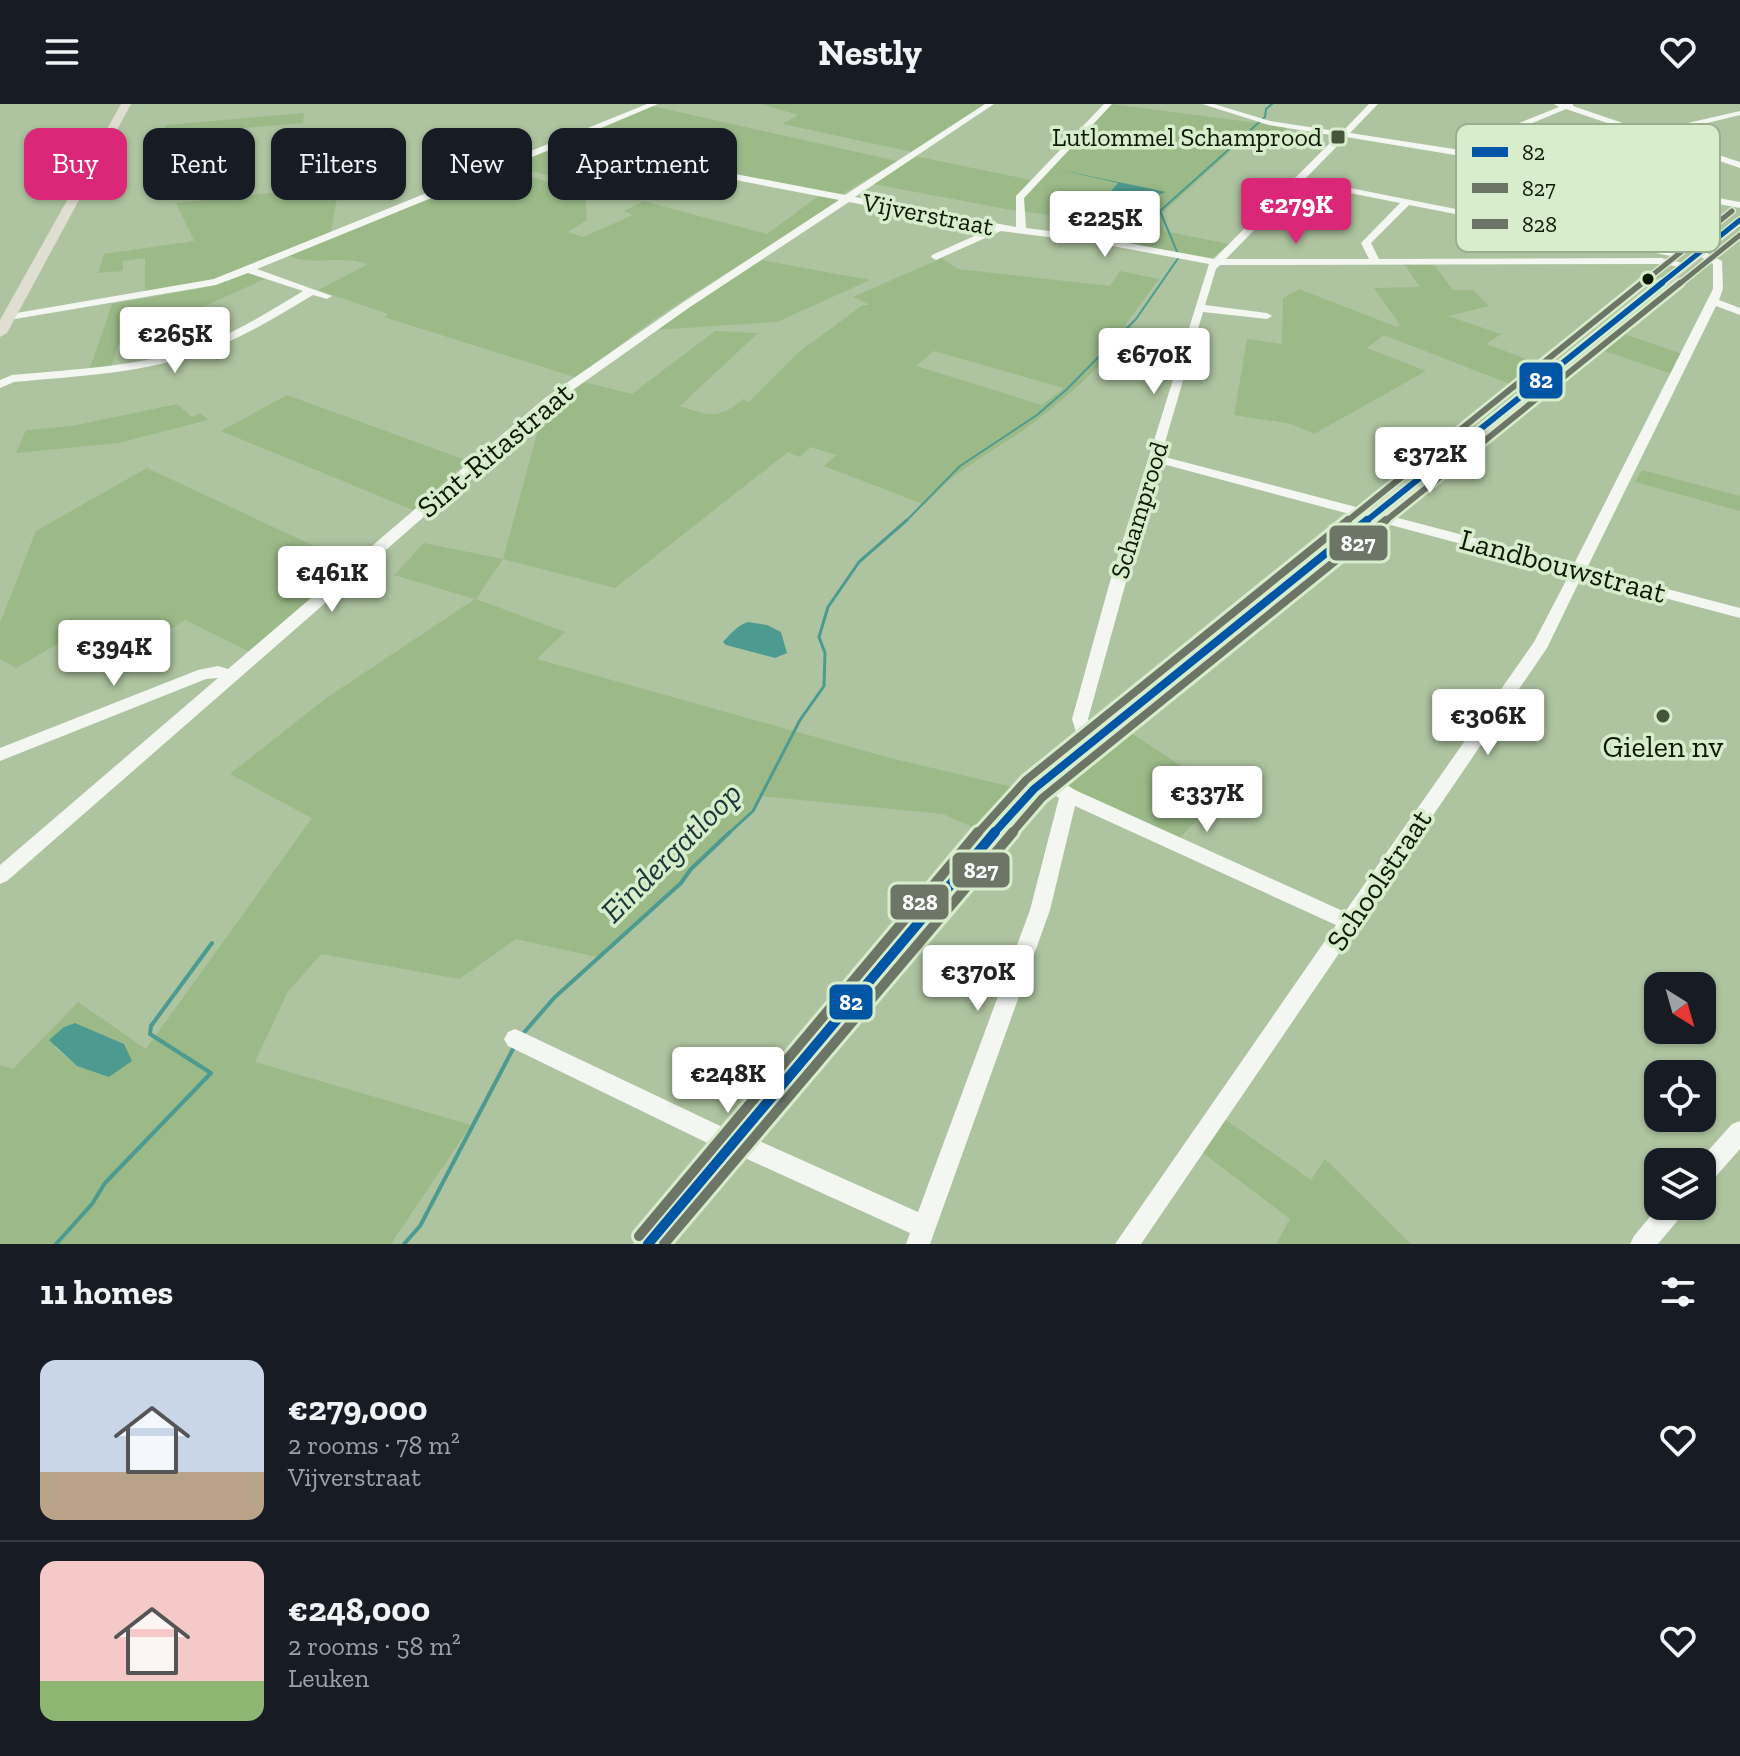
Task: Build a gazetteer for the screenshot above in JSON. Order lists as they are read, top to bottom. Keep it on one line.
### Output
{"streets":{"street":["Vijverstraat","Sint-Ritastraat","Schamprood","Landbouwstraat","Schoolstraat"]},"crossings":[["Vijverstraat","Sint-Ritastraat"],["Vijverstraat","Schamprood"],["Vijverstraat","Schoolstraat"],["Schamprood","Landbouwstraat"],["Landbouwstraat","Schoolstraat"]],"water":["Eindergatloop"],"places":{"transit":["Lutlommel Schamprood"],"other":["Gielen nv"]},"lines":["transit line 828","transit line 82","transit line 827"],"legend":["82","827","828"],"north":"bottom right","page":{"header":"Nestly","chip":["Buy","Rent","Filters","New","Apartment"],"price":["€279K","€225K","€265K","€670K","€372K","€461K","€394K","€306K","€337K","€370K","€248K"],"heading":"11 homes","list":[{"name":"€279,000","note":"2 rooms · 78 m² · Vijverstraat"},{"name":"€248,000","note":"2 rooms · 58 m² · Leuken"}]}}
